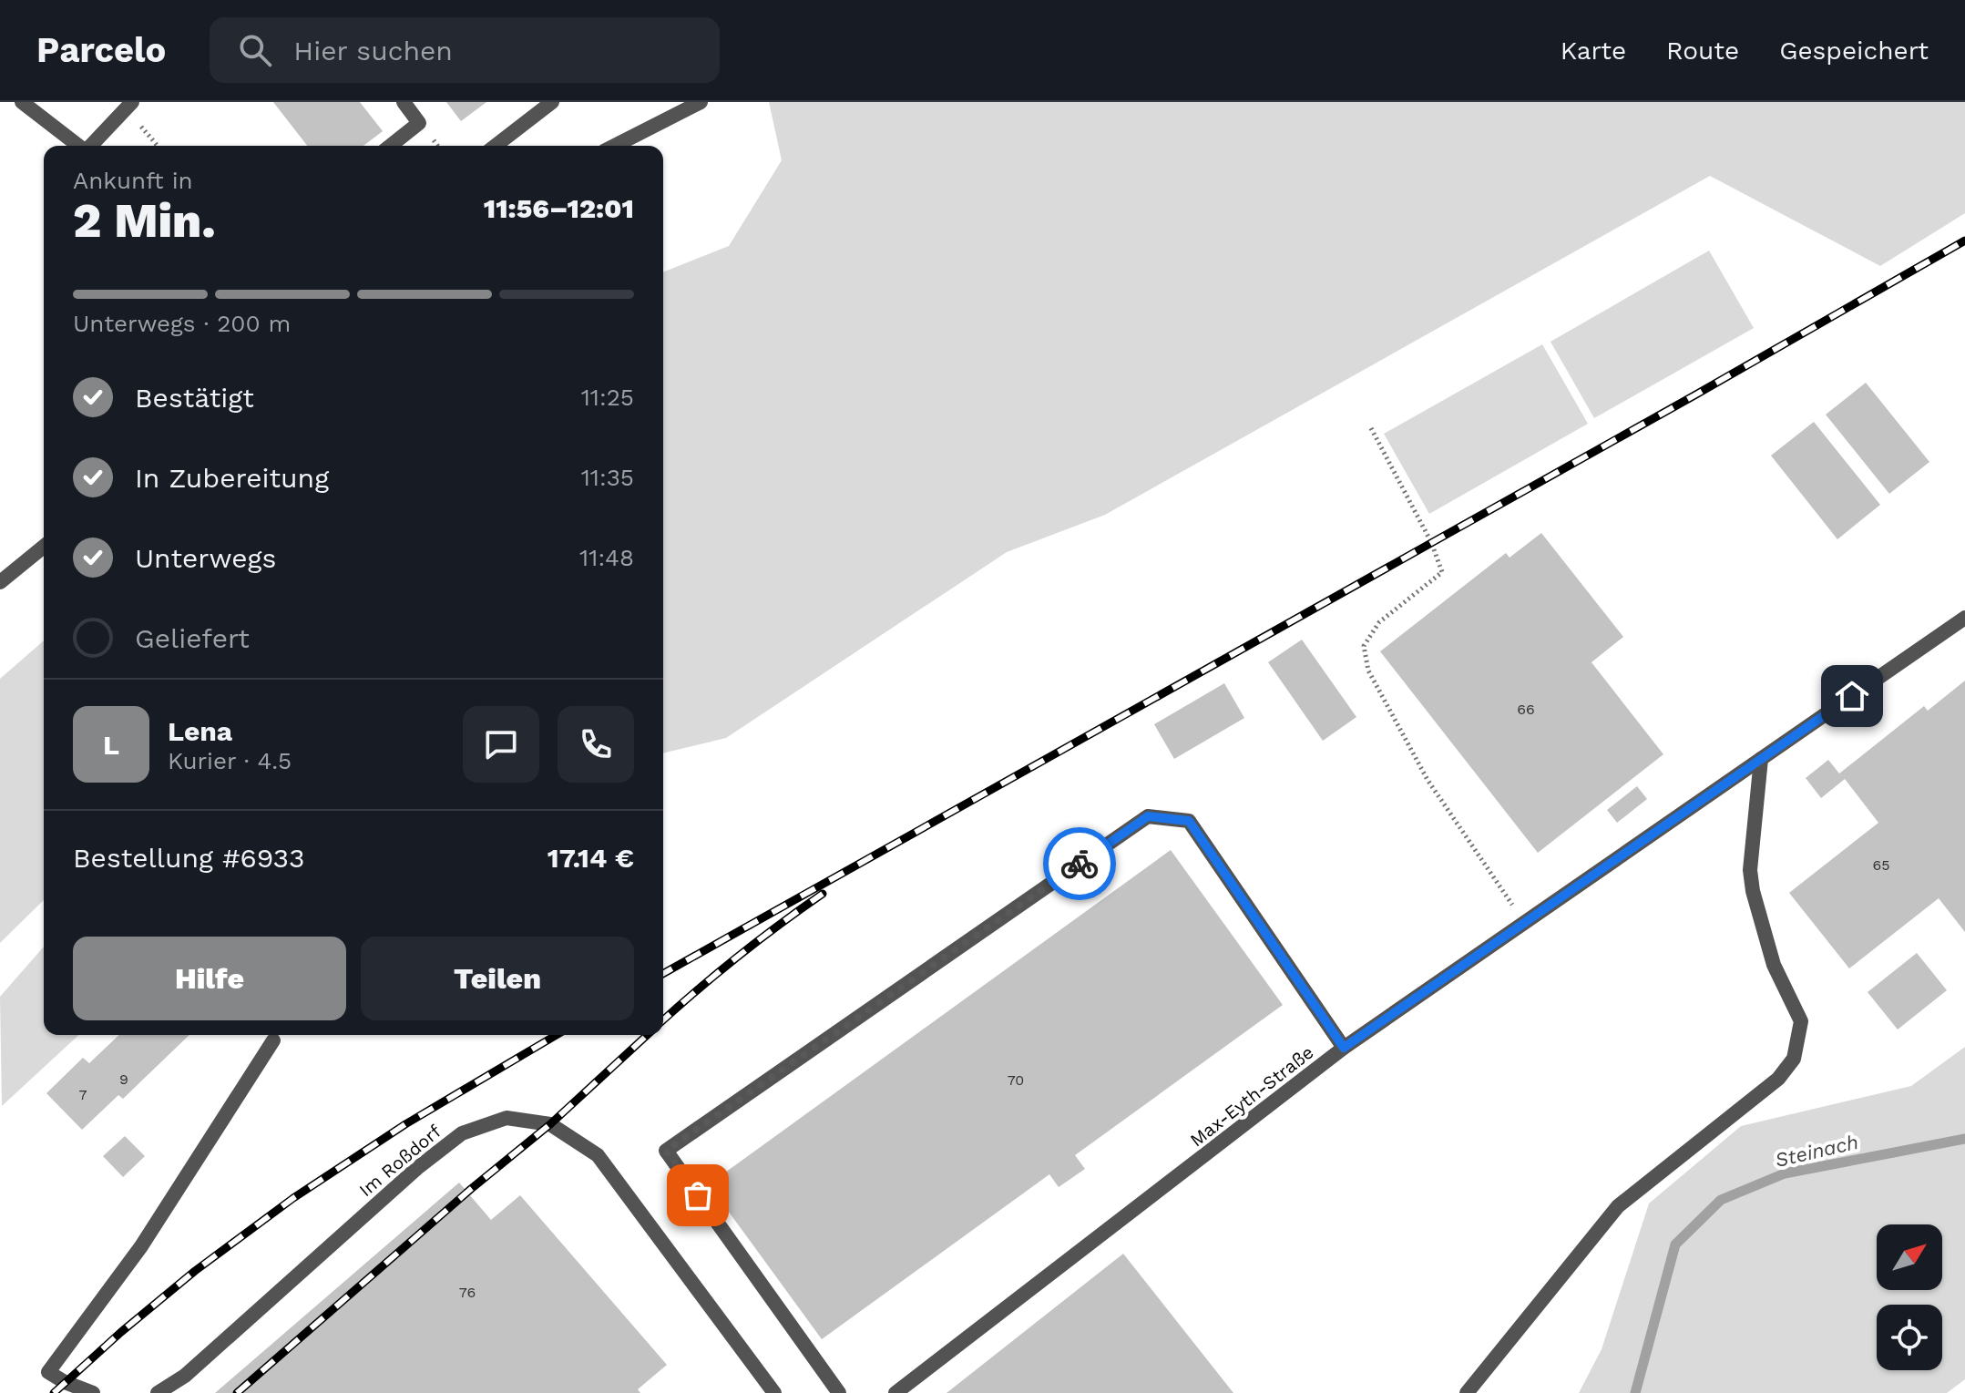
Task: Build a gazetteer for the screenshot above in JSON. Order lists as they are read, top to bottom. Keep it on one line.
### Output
{"streets":{"street":["Max-Eyth-Straße","Im Roßdorf"]},"water":["Steinach"],"house_numbers":["66","65","9","70","7","76"],"north":"top right","page":{"header":"Parcelo","search":"Hier suchen","nav":["Karte","Route","Gespeichert"],"heading":["2 Min.","Ankunft in","11:56–12:01"],"panel":["Lena","Kurier · 4.5","Bestellung #6933","17.14 €"],"bar":"Unterwegs · 200 m","list":[["Bestätigt","11:25"],["In Zubereitung","11:35"],["Unterwegs","11:48"],"Geliefert"],"round":"L","buttons":["Hilfe","Teilen"]}}
